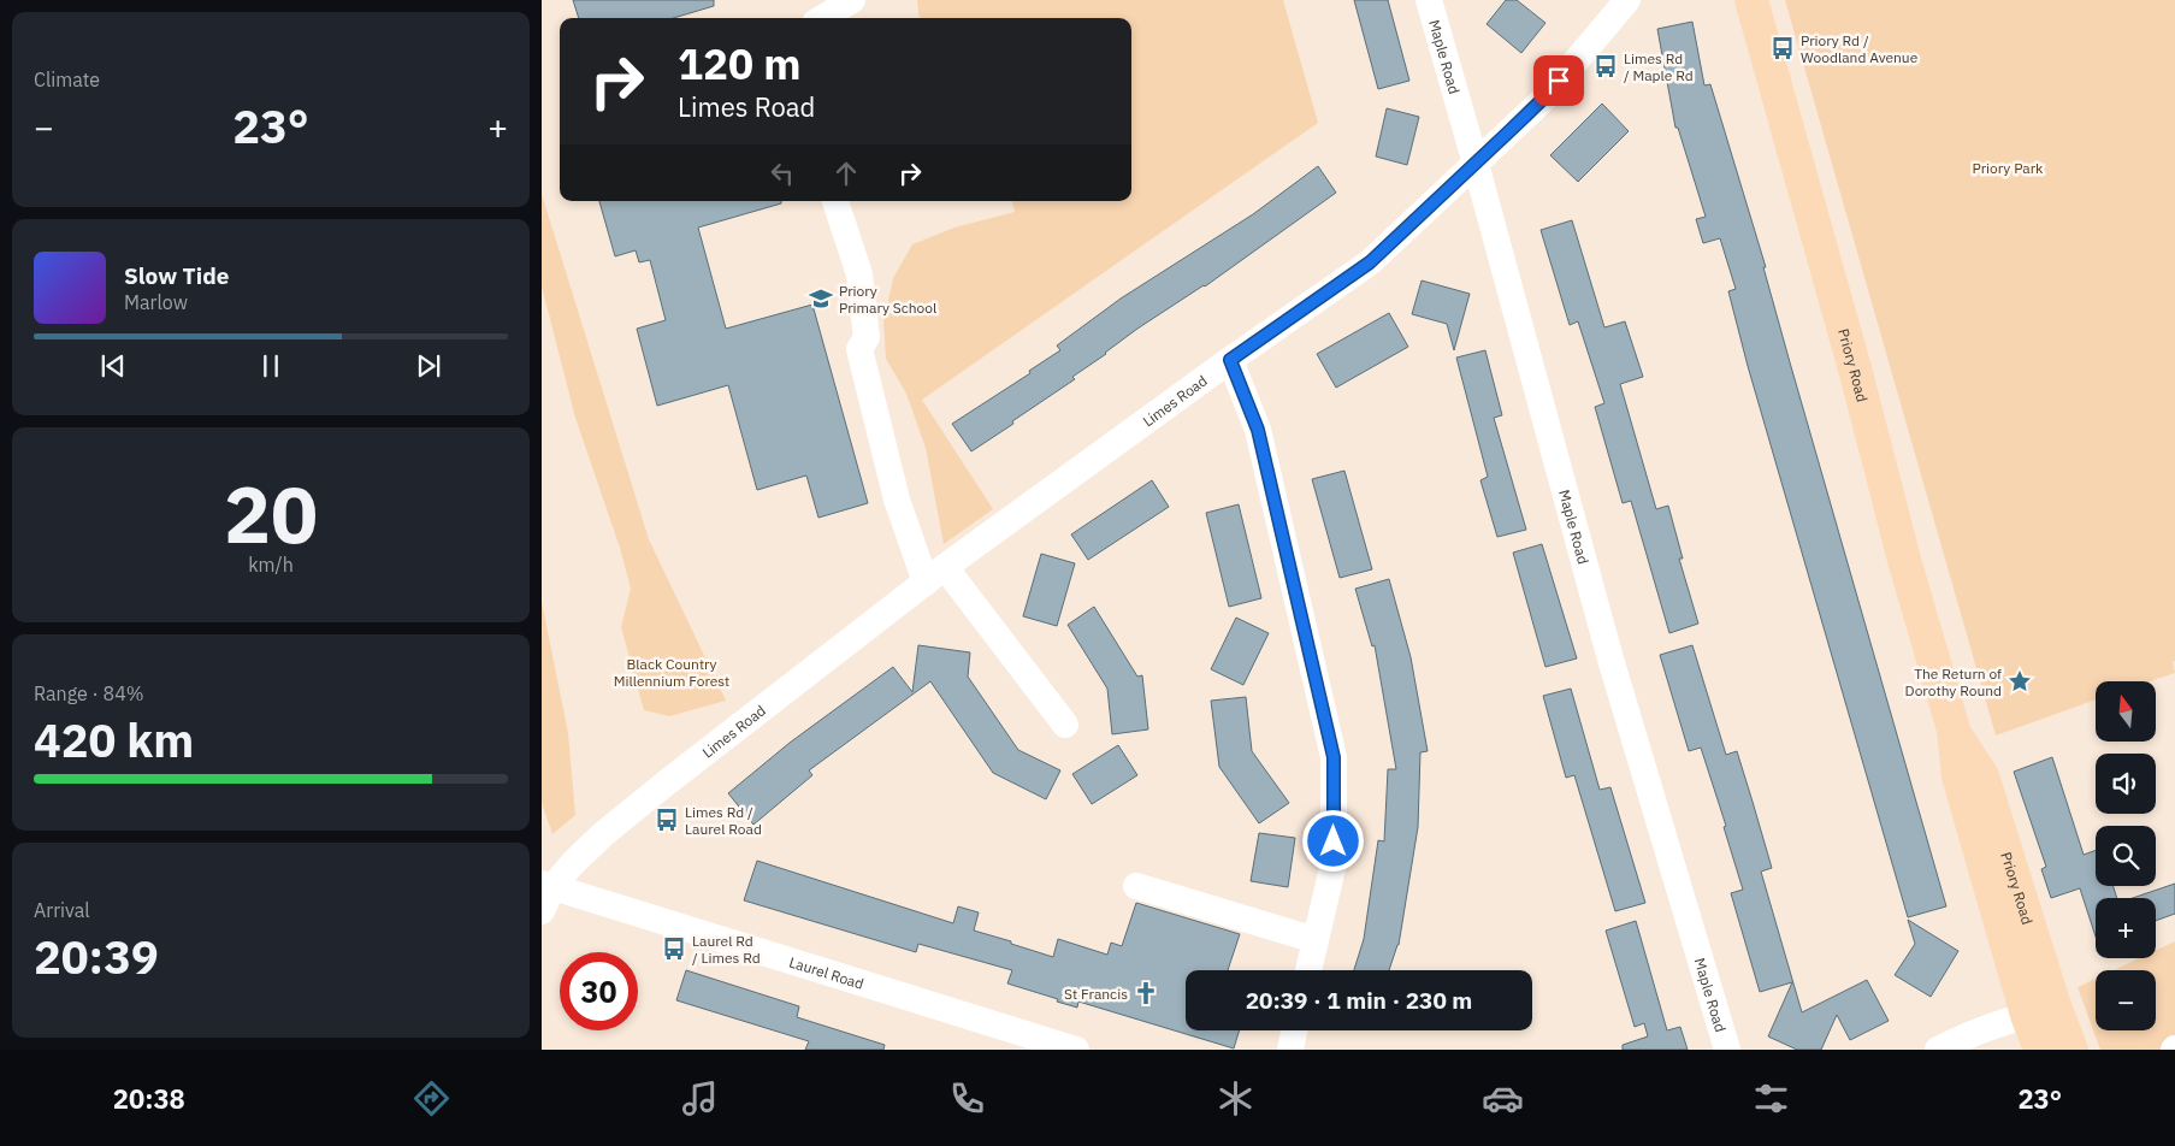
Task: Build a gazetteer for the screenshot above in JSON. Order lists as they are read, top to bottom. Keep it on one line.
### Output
{"streets":{"main road":["Priory Road"],"street":["Maple Road","Limes Road","Laurel Road"]},"crossings":[["Maple Road","Limes Road"],["Limes Road","Laurel Road"]],"parks":["Priory Park","Black Country Millennium Forest"],"places":{"bus stop":["Priory Rd / Woodland Avenue","Limes Rd / Maple Rd","Limes Rd / Laurel Road","Laurel Rd / Limes Rd"],"school or university":["Priory Primary School"],"place":["The Return of Dorothy Round"],"church":["St Francis"]},"north":"top","page":{"tile":["Climate",["20","km/h"],["Range · 84%","420 km"],["Arrival","20:39"]],"turn":["120 m","Limes Road"],"heat":["−","23°","+"],"song":["Slow Tide","Marlow"],"map_buttons":["+","−"],"limit":"30","trip":"20:39 · 1 min · 230 m","tabs":["20:38","23°"]}}
